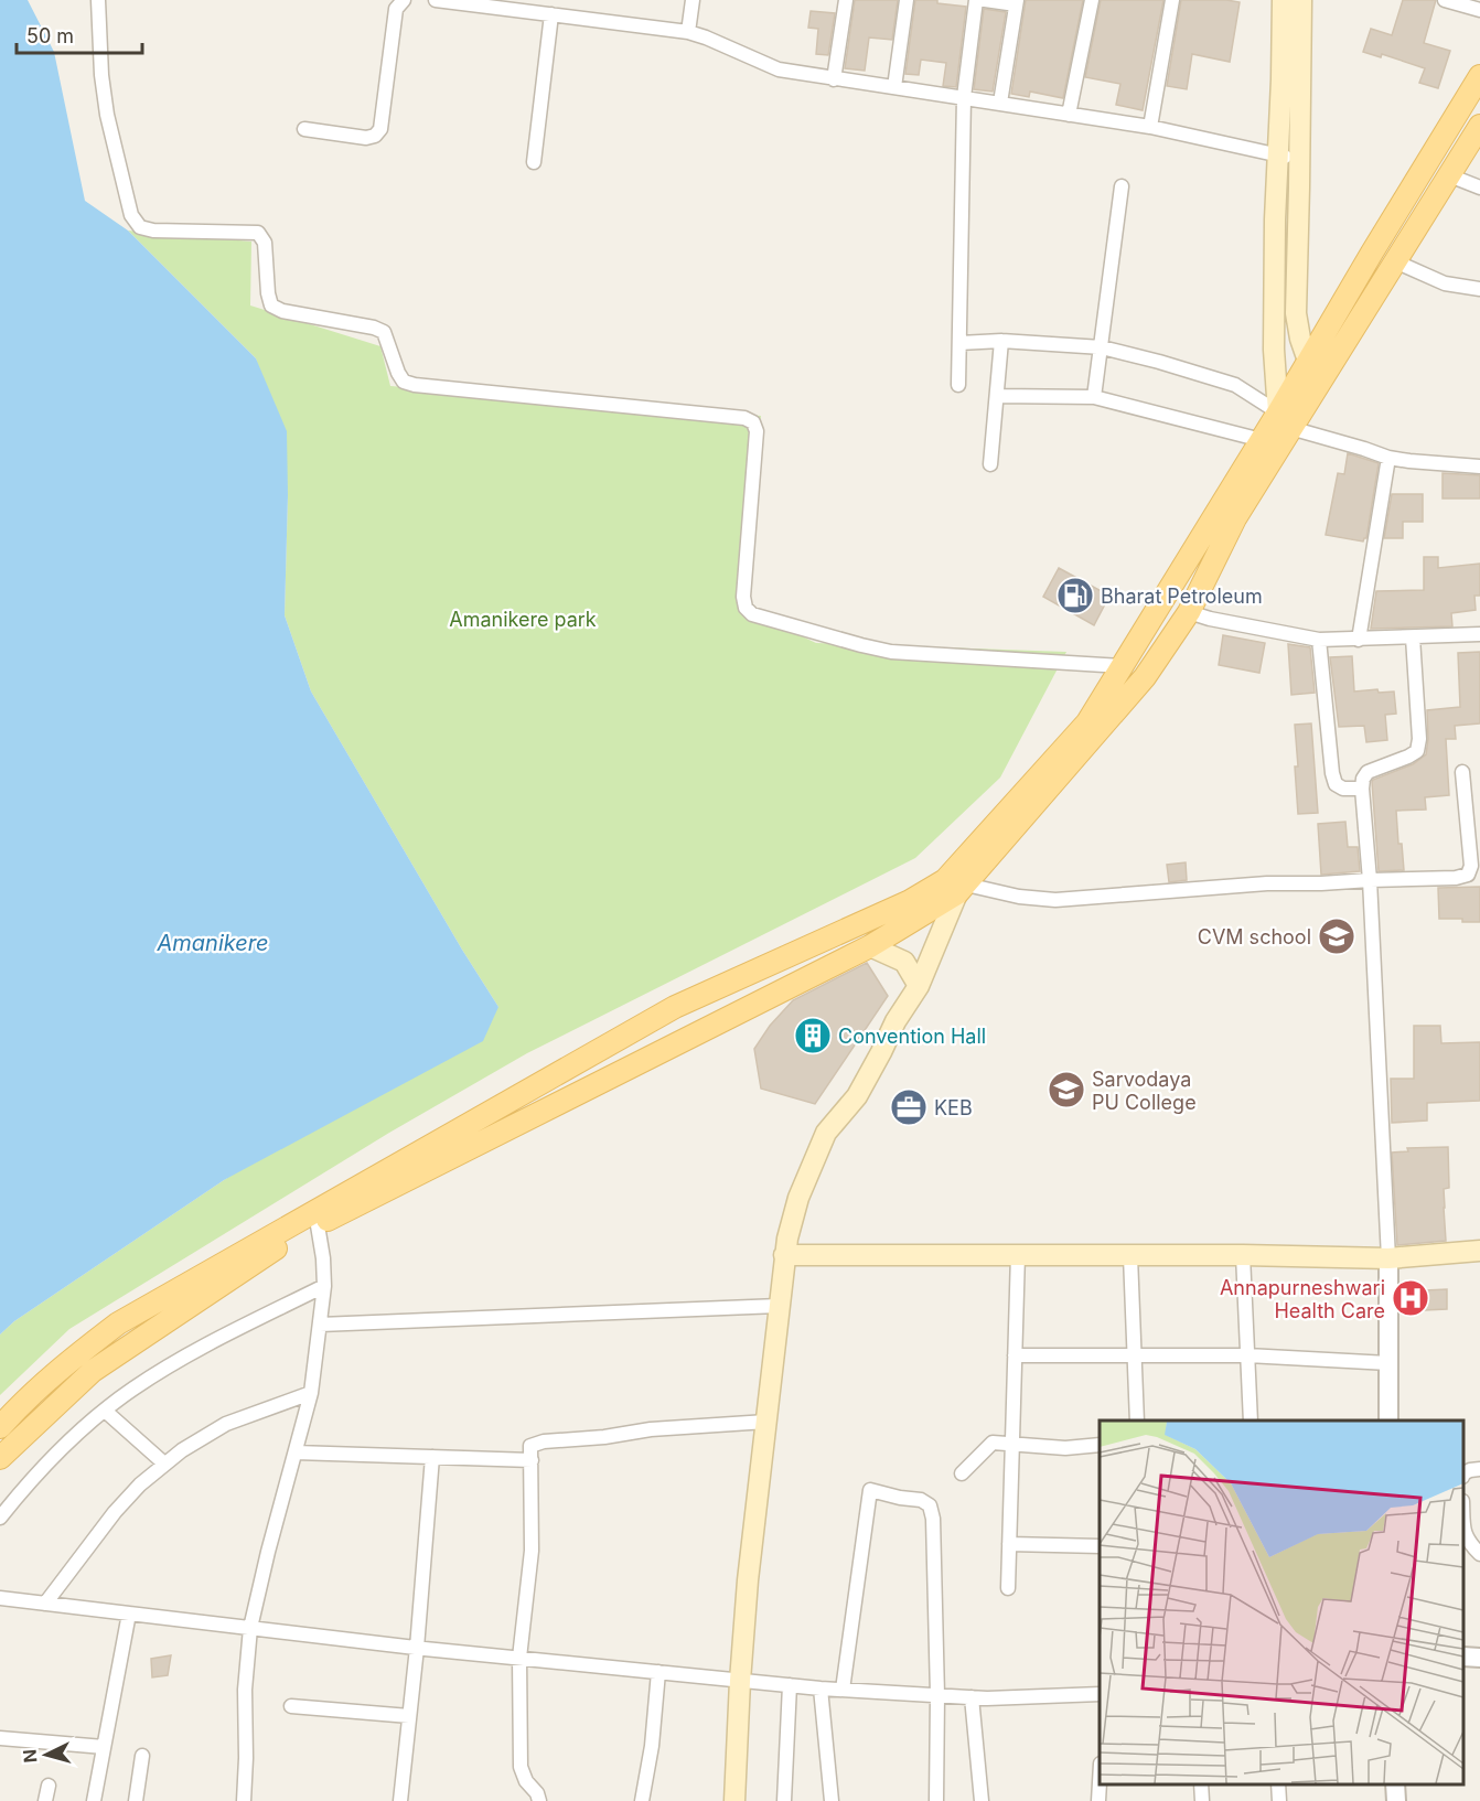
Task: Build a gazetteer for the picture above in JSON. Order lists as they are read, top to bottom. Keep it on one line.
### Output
{"water":["Amanikere"],"parks":["Amanikere park"],"places":{"fuel station":["Bharat Petroleum"],"school or university":["CVM school","Sarvodaya PU College"],"building":["Convention Hall"],"office":["KEB"],"hospital":["Annapurneshwari Health Care"]},"scale_bar":"50 m","north":"left"}
